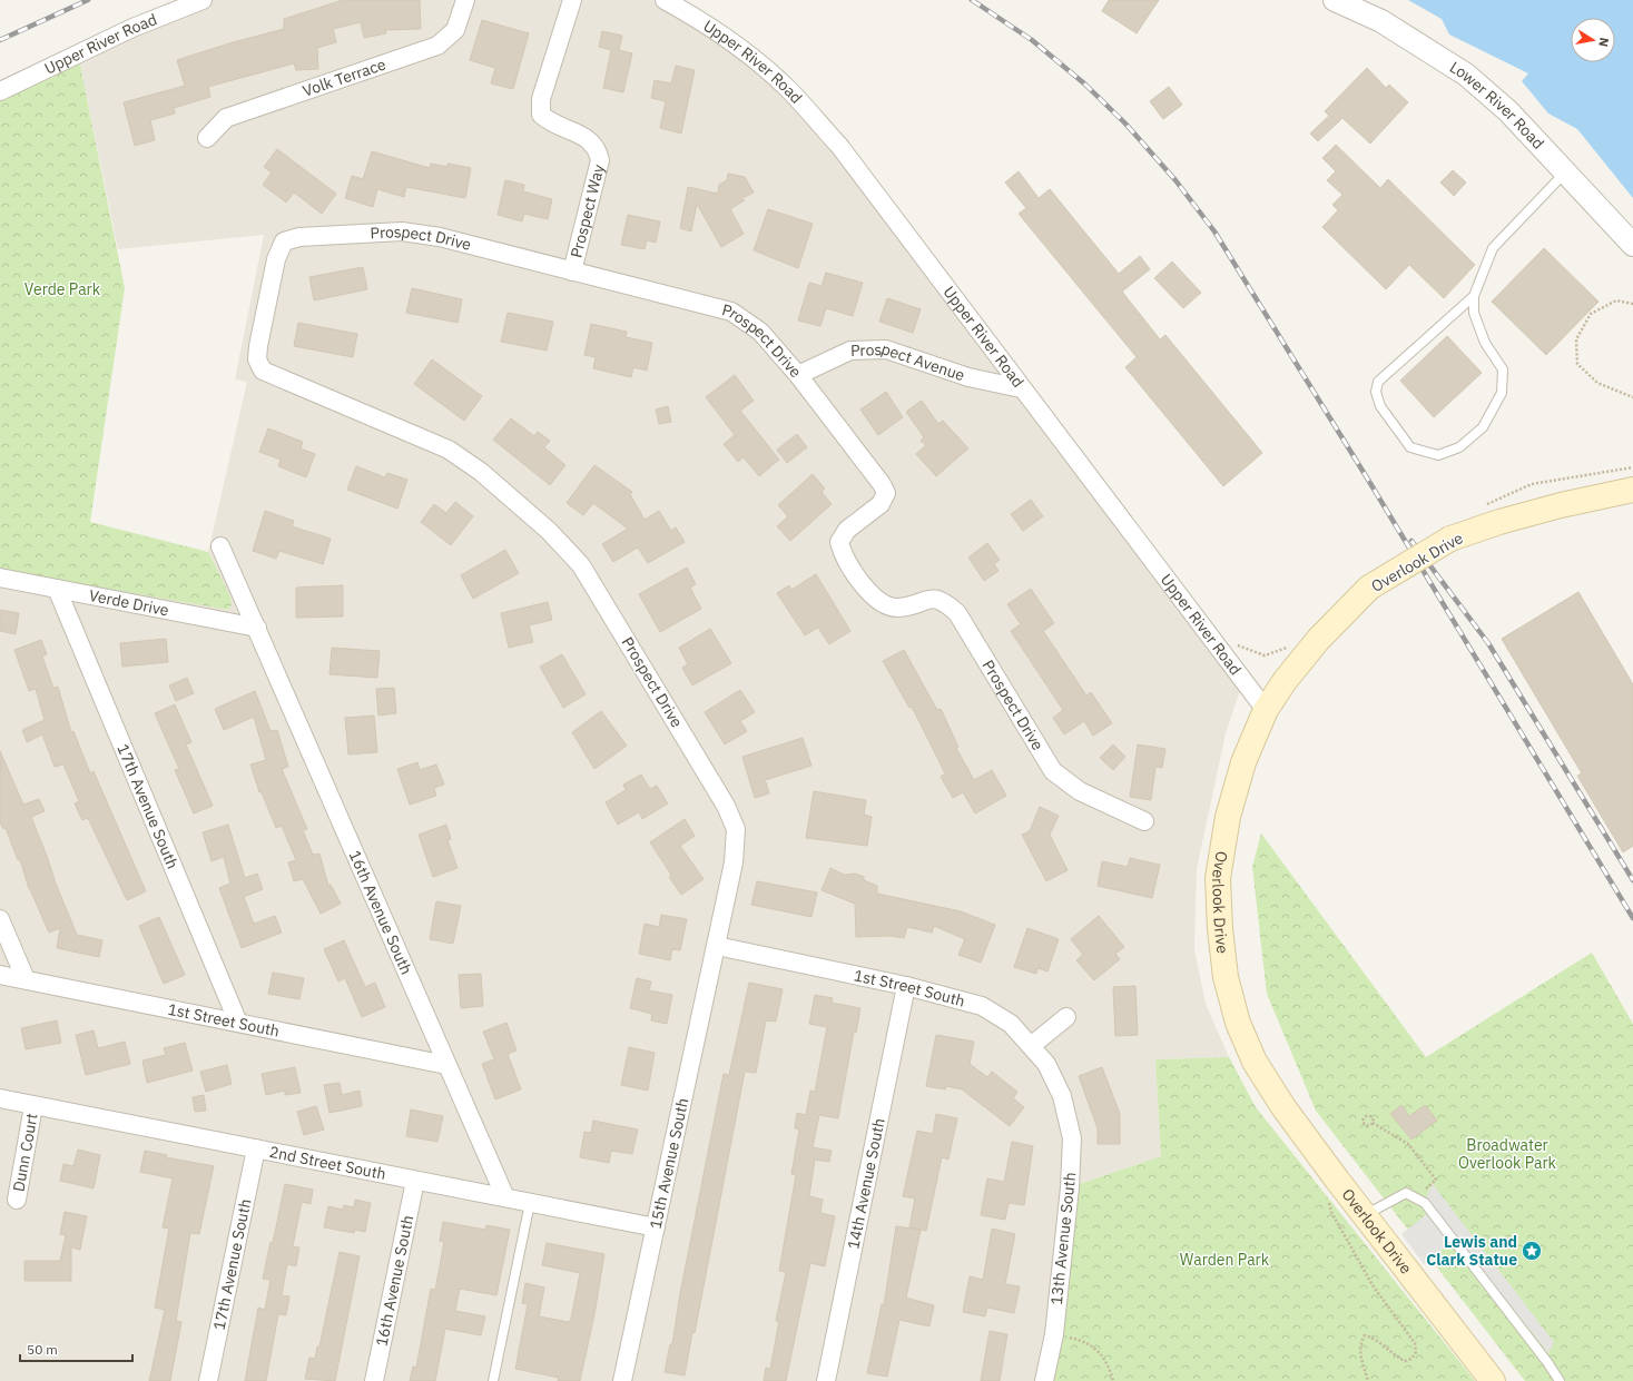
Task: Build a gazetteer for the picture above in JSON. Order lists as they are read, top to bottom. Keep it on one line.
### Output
{"streets":{"main road":["Overlook Drive"],"street":["Upper River Road","Volk Terrace","Lower River Road","Prospect Way","Prospect Drive","Prospect Avenue","Verde Drive","17th Avenue South","16th Avenue South","1st Street South","Dunn Court","2nd Street South","15th Avenue South","14th Avenue South","13th Avenue South"]},"crossings":[["Upper River Road","Prospect Avenue"],["Upper River Road","Overlook Drive"],["Prospect Way","Prospect Drive"],["Prospect Drive","Prospect Avenue"],["Prospect Drive","1st Street South"],["Prospect Drive","15th Avenue South"],["Verde Drive","17th Avenue South"],["Verde Drive","16th Avenue South"],["17th Avenue South","1st Street South"],["17th Avenue South","2nd Street South"],["16th Avenue South","1st Street South"],["16th Avenue South","2nd Street South"],["1st Street South","15th Avenue South"],["1st Street South","14th Avenue South"],["1st Street South","13th Avenue South"],["Dunn Court","2nd Street South"],["2nd Street South","15th Avenue South"]],"parks":["Verde Park","Broadwater Overlook Park","Warden Park"],"places":{"place":["Lewis and Clark Statue"]},"scale_bar":"50 m","north":"right"}
